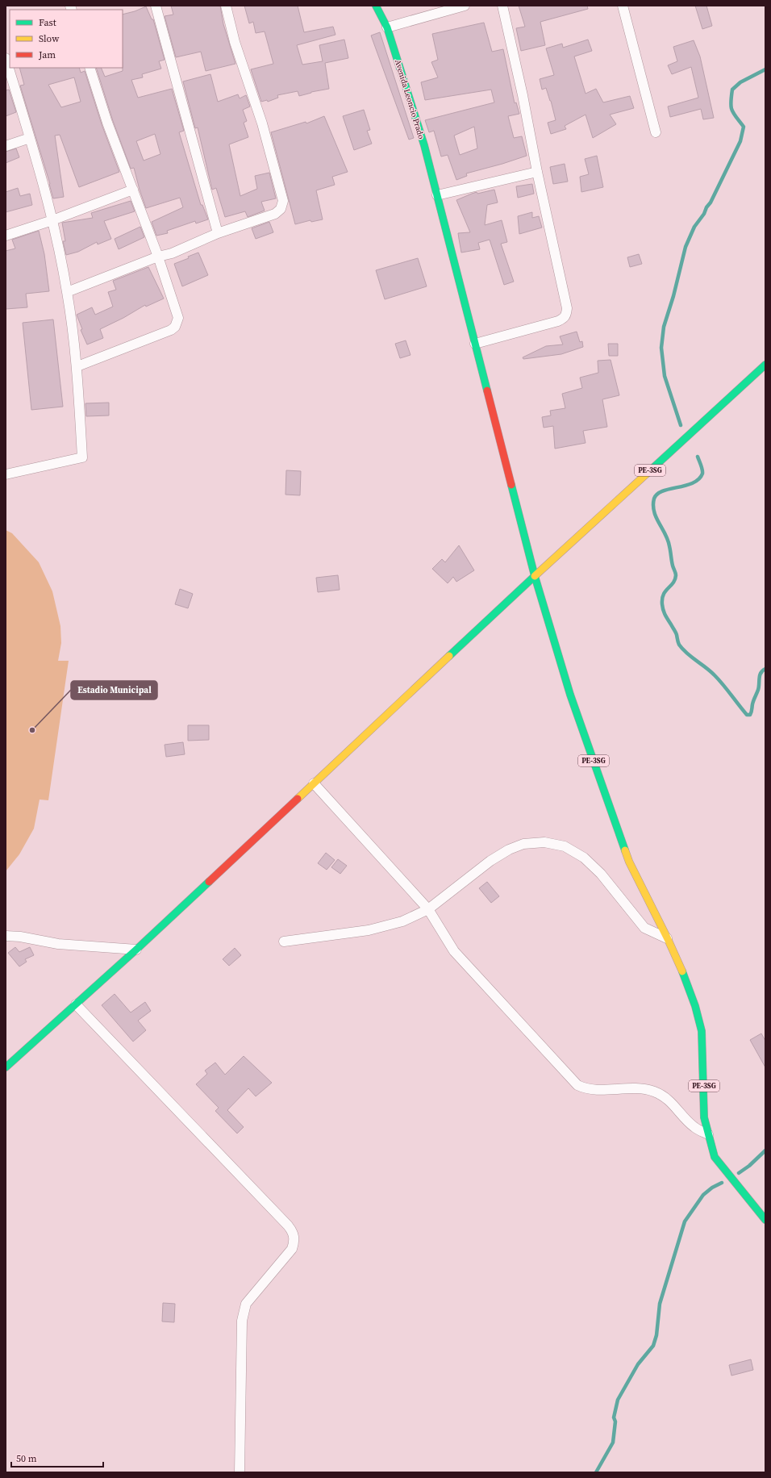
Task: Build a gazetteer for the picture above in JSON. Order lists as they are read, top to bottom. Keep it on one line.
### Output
{"streets":{"main road":["Avenida Leoncio Prado","PE-3SG"]},"crossings":[["Avenida Leoncio Prado","PE-3SG"]],"places":["Estadio Municipal"],"legend":["Fast","Slow","Jam"],"scale_bar":"50 m"}
